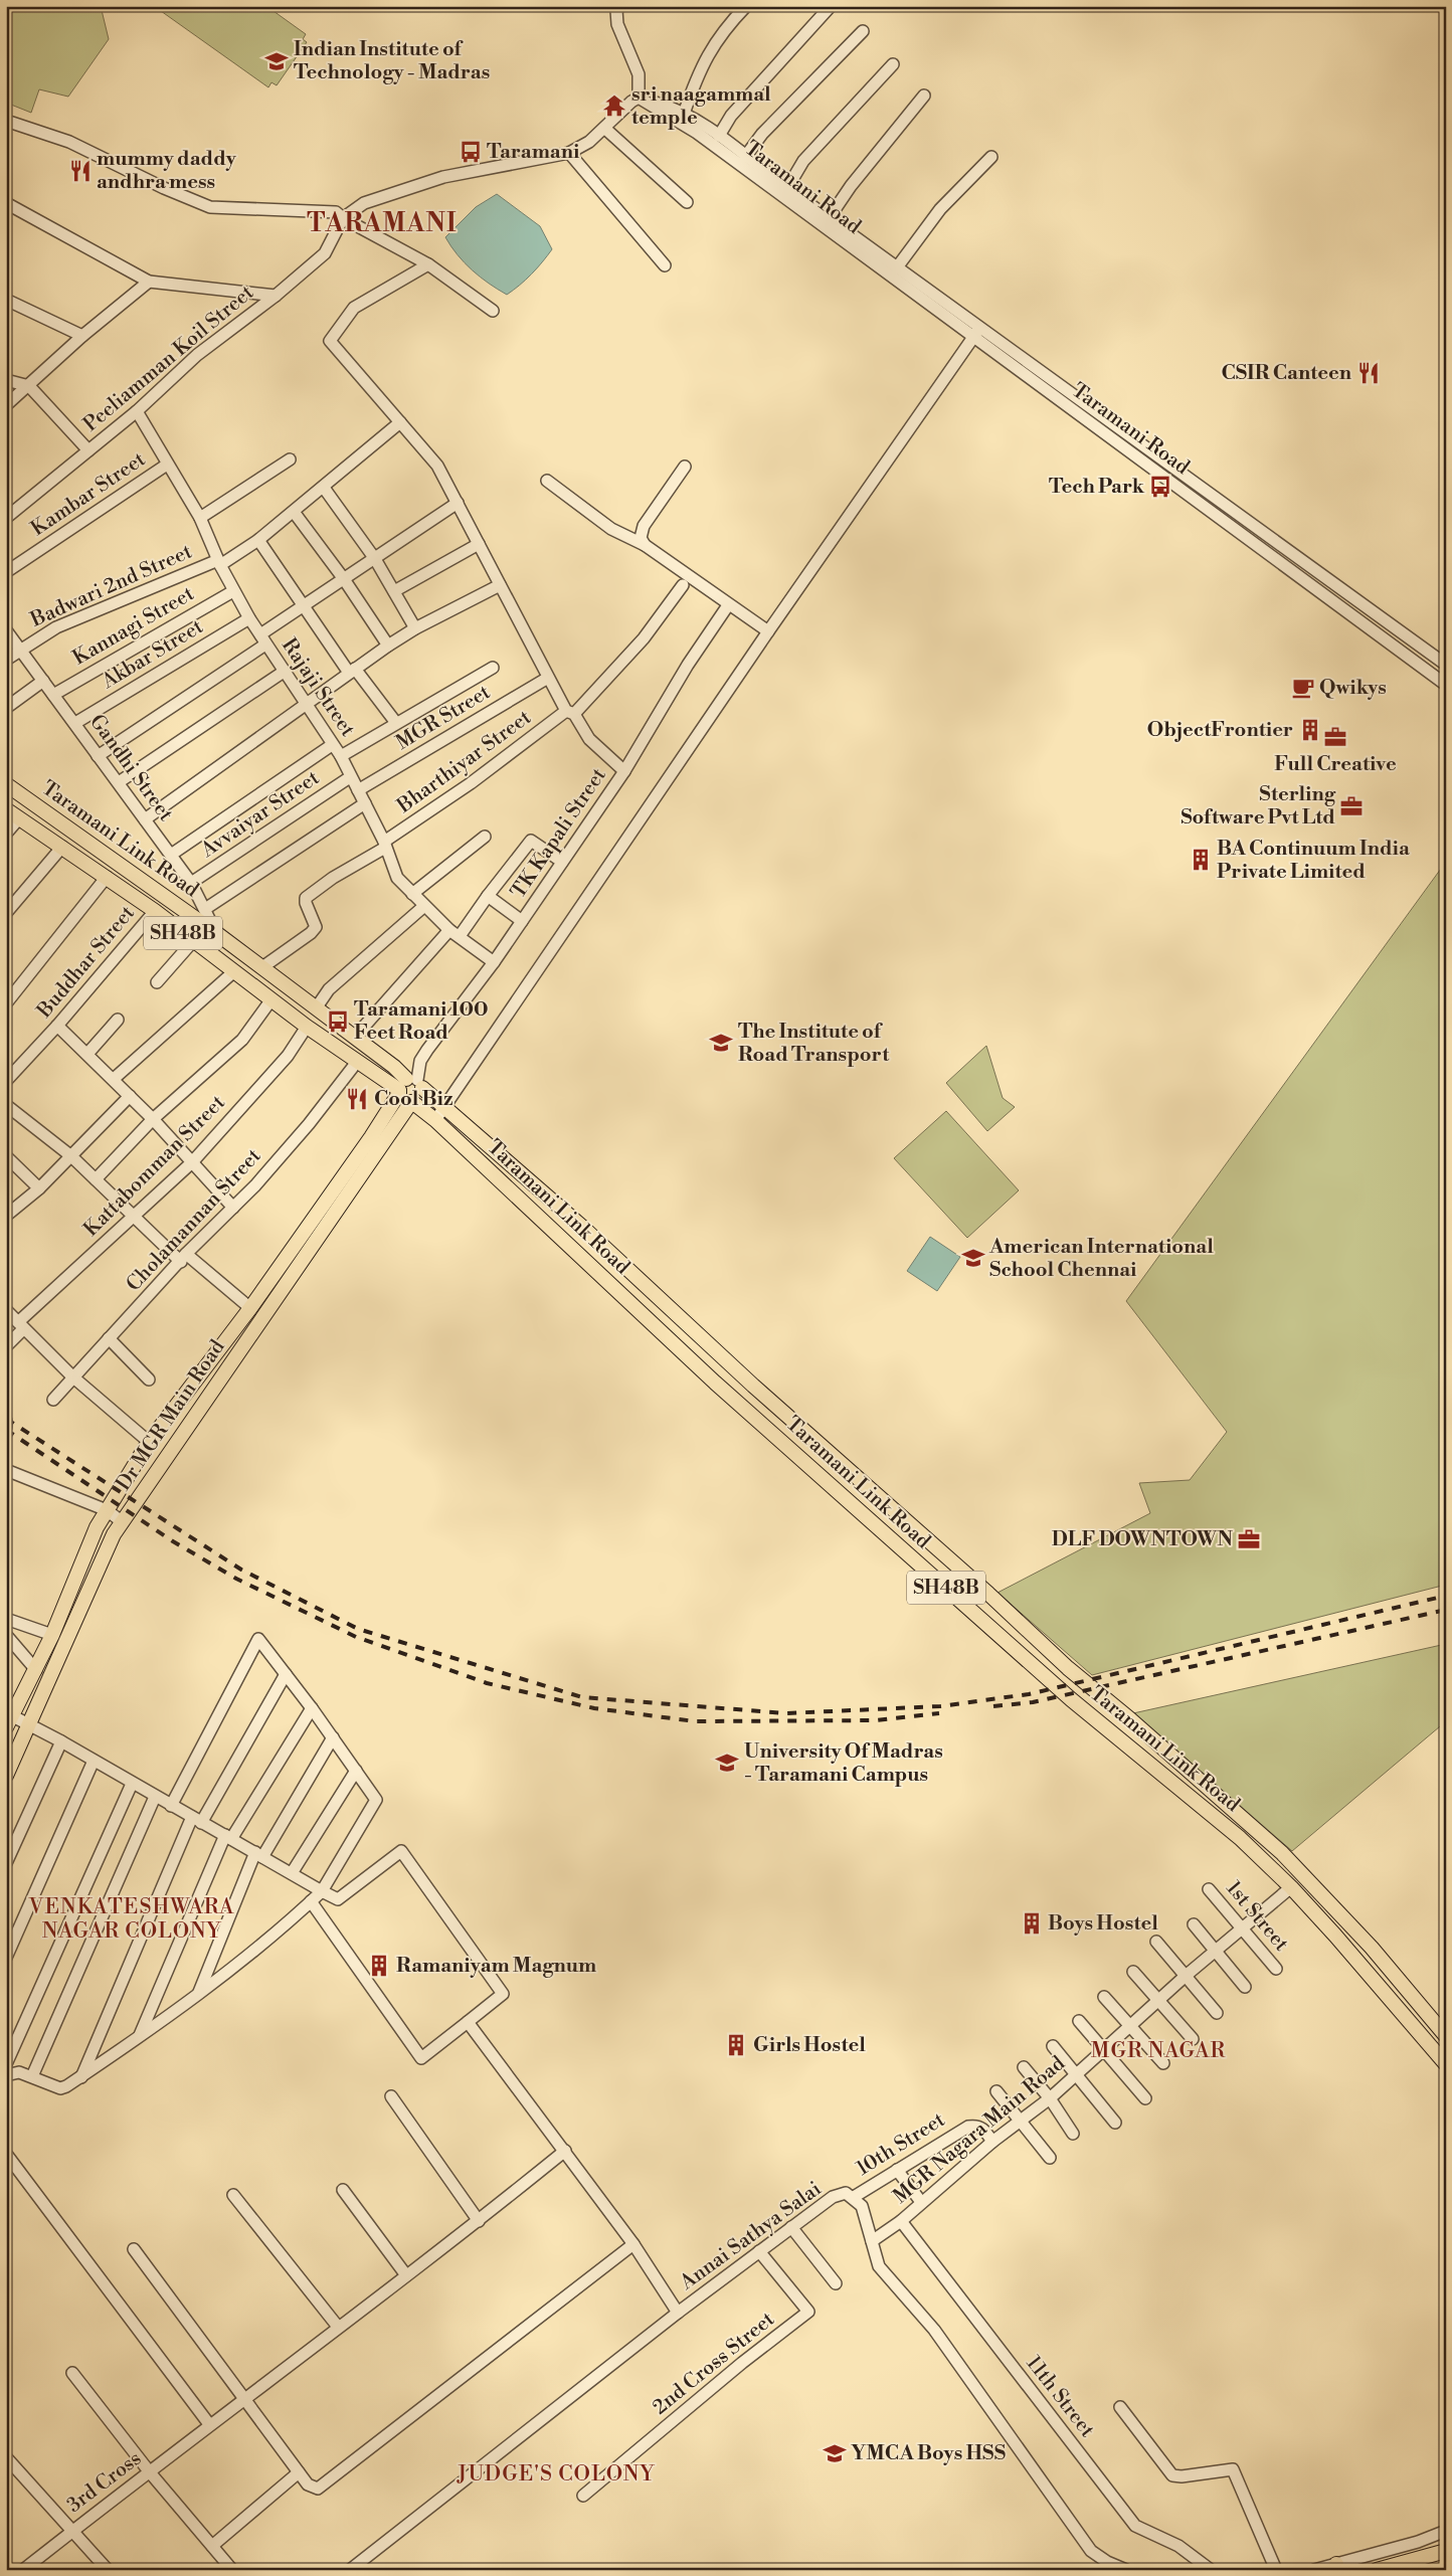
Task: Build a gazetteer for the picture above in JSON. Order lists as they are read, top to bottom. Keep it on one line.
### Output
{"streets":{"main road":["Taramani Link Road","SH48B","Dr MGR Main Road"],"street":["Taramani Road","Peeliamman Koil Street","Kambar Street","Badwari 2nd Street","Kannagi Street","Akbar Street","Rajaji Street","MGR Street","Bharthiyar Street","Gandhi Street","Avvaiyar Street","TK Kapali Street","Buddhar Street","Kattabomman Street","Cholamannan Street","1st Street","MGR Nagara Main Road","10th Street","Annai Sathya Salai","2nd Cross Street","11th Street","3rd Cross"]},"crossings":[["Taramani Road","Peeliamman Koil Street"],["Peeliamman Koil Street","Rajaji Street"],["Kambar Street","Rajaji Street"],["Badwari 2nd Street","Rajaji Street"],["Badwari 2nd Street","Gandhi Street"],["Kannagi Street","Rajaji Street"],["Kannagi Street","Gandhi Street"],["Akbar Street","Rajaji Street"],["Akbar Street","Gandhi Street"],["Rajaji Street","MGR Street"],["Rajaji Street","Bharthiyar Street"],["Rajaji Street","Avvaiyar Street"],["Rajaji Street","TK Kapali Street"],["Bharthiyar Street","Taramani Link Road"],["Gandhi Street","Avvaiyar Street"],["Gandhi Street","Taramani Link Road"],["TK Kapali Street","Taramani Link Road"],["TK Kapali Street","Dr MGR Main Road"],["Taramani Link Road","Buddhar Street"],["Taramani Link Road","Kattabomman Street"],["Taramani Link Road","Cholamannan Street"],["Taramani Link Road","Dr MGR Main Road"],["Taramani Link Road","MGR Nagara Main Road"],["1st Street","MGR Nagara Main Road"],["MGR Nagara Main Road","10th Street"],["MGR Nagara Main Road","Annai Sathya Salai"],["MGR Nagara Main Road","11th Street"],["10th Street","Annai Sathya Salai"],["Annai Sathya Salai","2nd Cross Street"]],"districts":["TARAMANI","VENKATESHWARA NAGAR COLONY","MGR NAGAR","JUDGE'S COLONY"],"places":{"school or university":["Indian Institute of Technology - Madras","The Institute of Road Transport","American International School Chennai","University Of Madras - Taramani Campus","YMCA Boys HSS"],"temple":["sri naagammal temple"],"bus stop":["Taramani","Tech Park","Taramani 100 Feet Road"],"restaurant":["mummy daddy andhra mess","CSIR Canteen","Cool Biz"],"cafe":["Qwikys"],"building":["ObjectFrontier","BA Continuum India Private Limited","Boys Hostel","Ramaniyam Magnum","Girls Hostel"],"office":["Full Creative","Sterling Software Pvt Ltd","DLF DOWNTOWN"]}}
